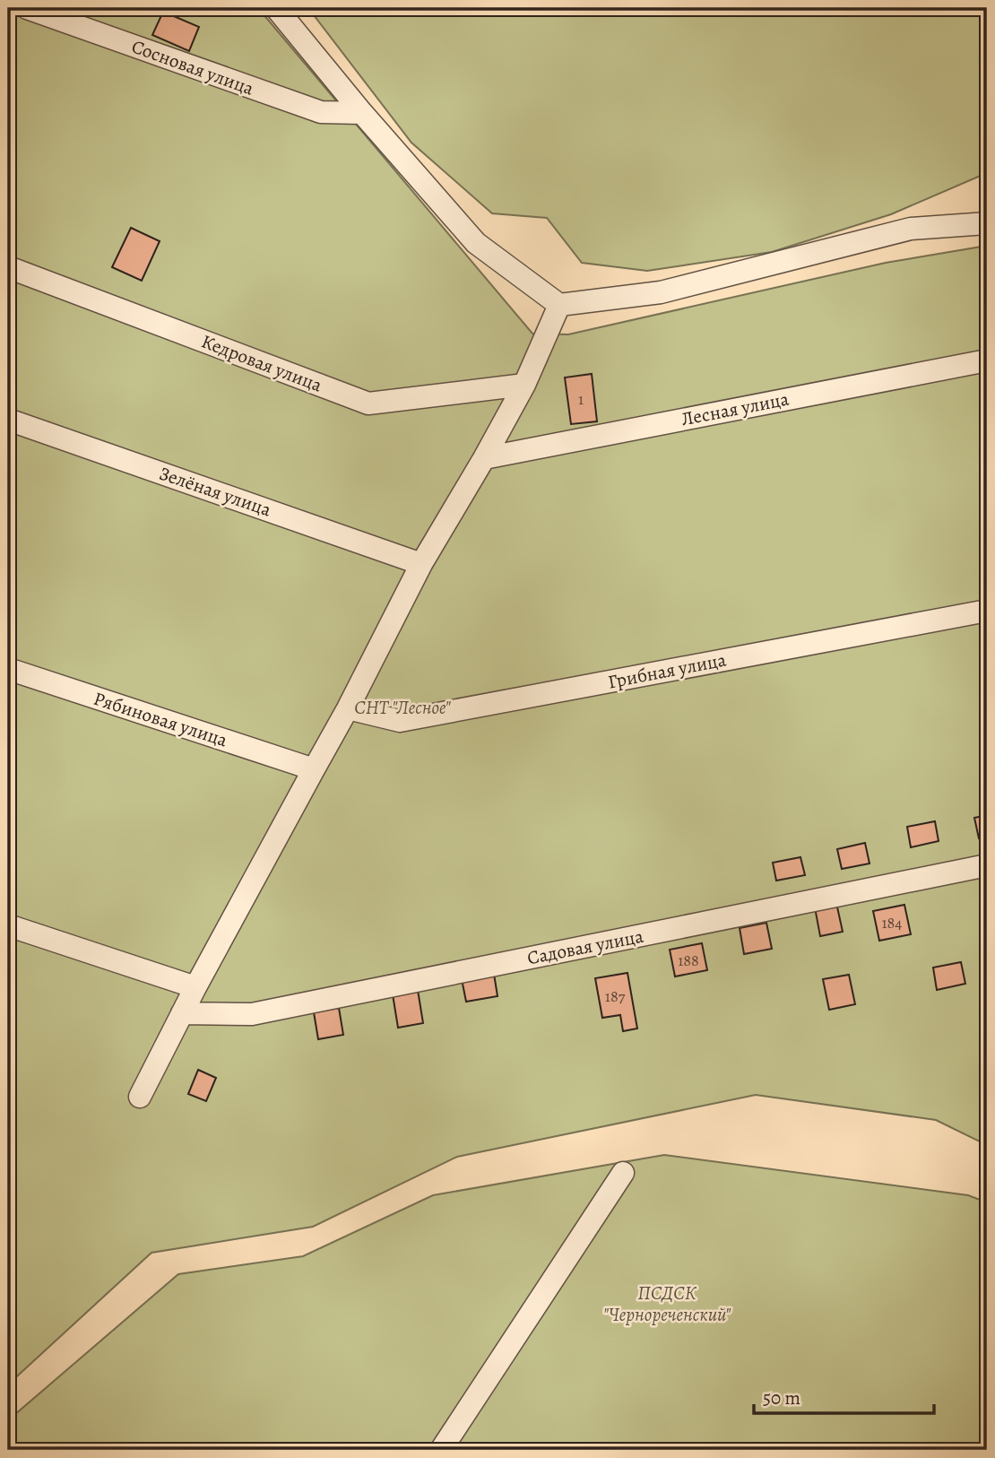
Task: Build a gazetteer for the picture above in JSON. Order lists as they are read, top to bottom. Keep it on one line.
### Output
{"streets":{"street":["Сосновая улица","Кедровая улица","Лесная улица","Зелёная улица","Грибная улица","Рябиновая улица","Садовая улица"]},"parks":["СНТ \"Лесное\"","ПСДСК \"Чернореченский\""],"house_numbers":["1","184","188","187"],"scale_bar":"50 m"}
